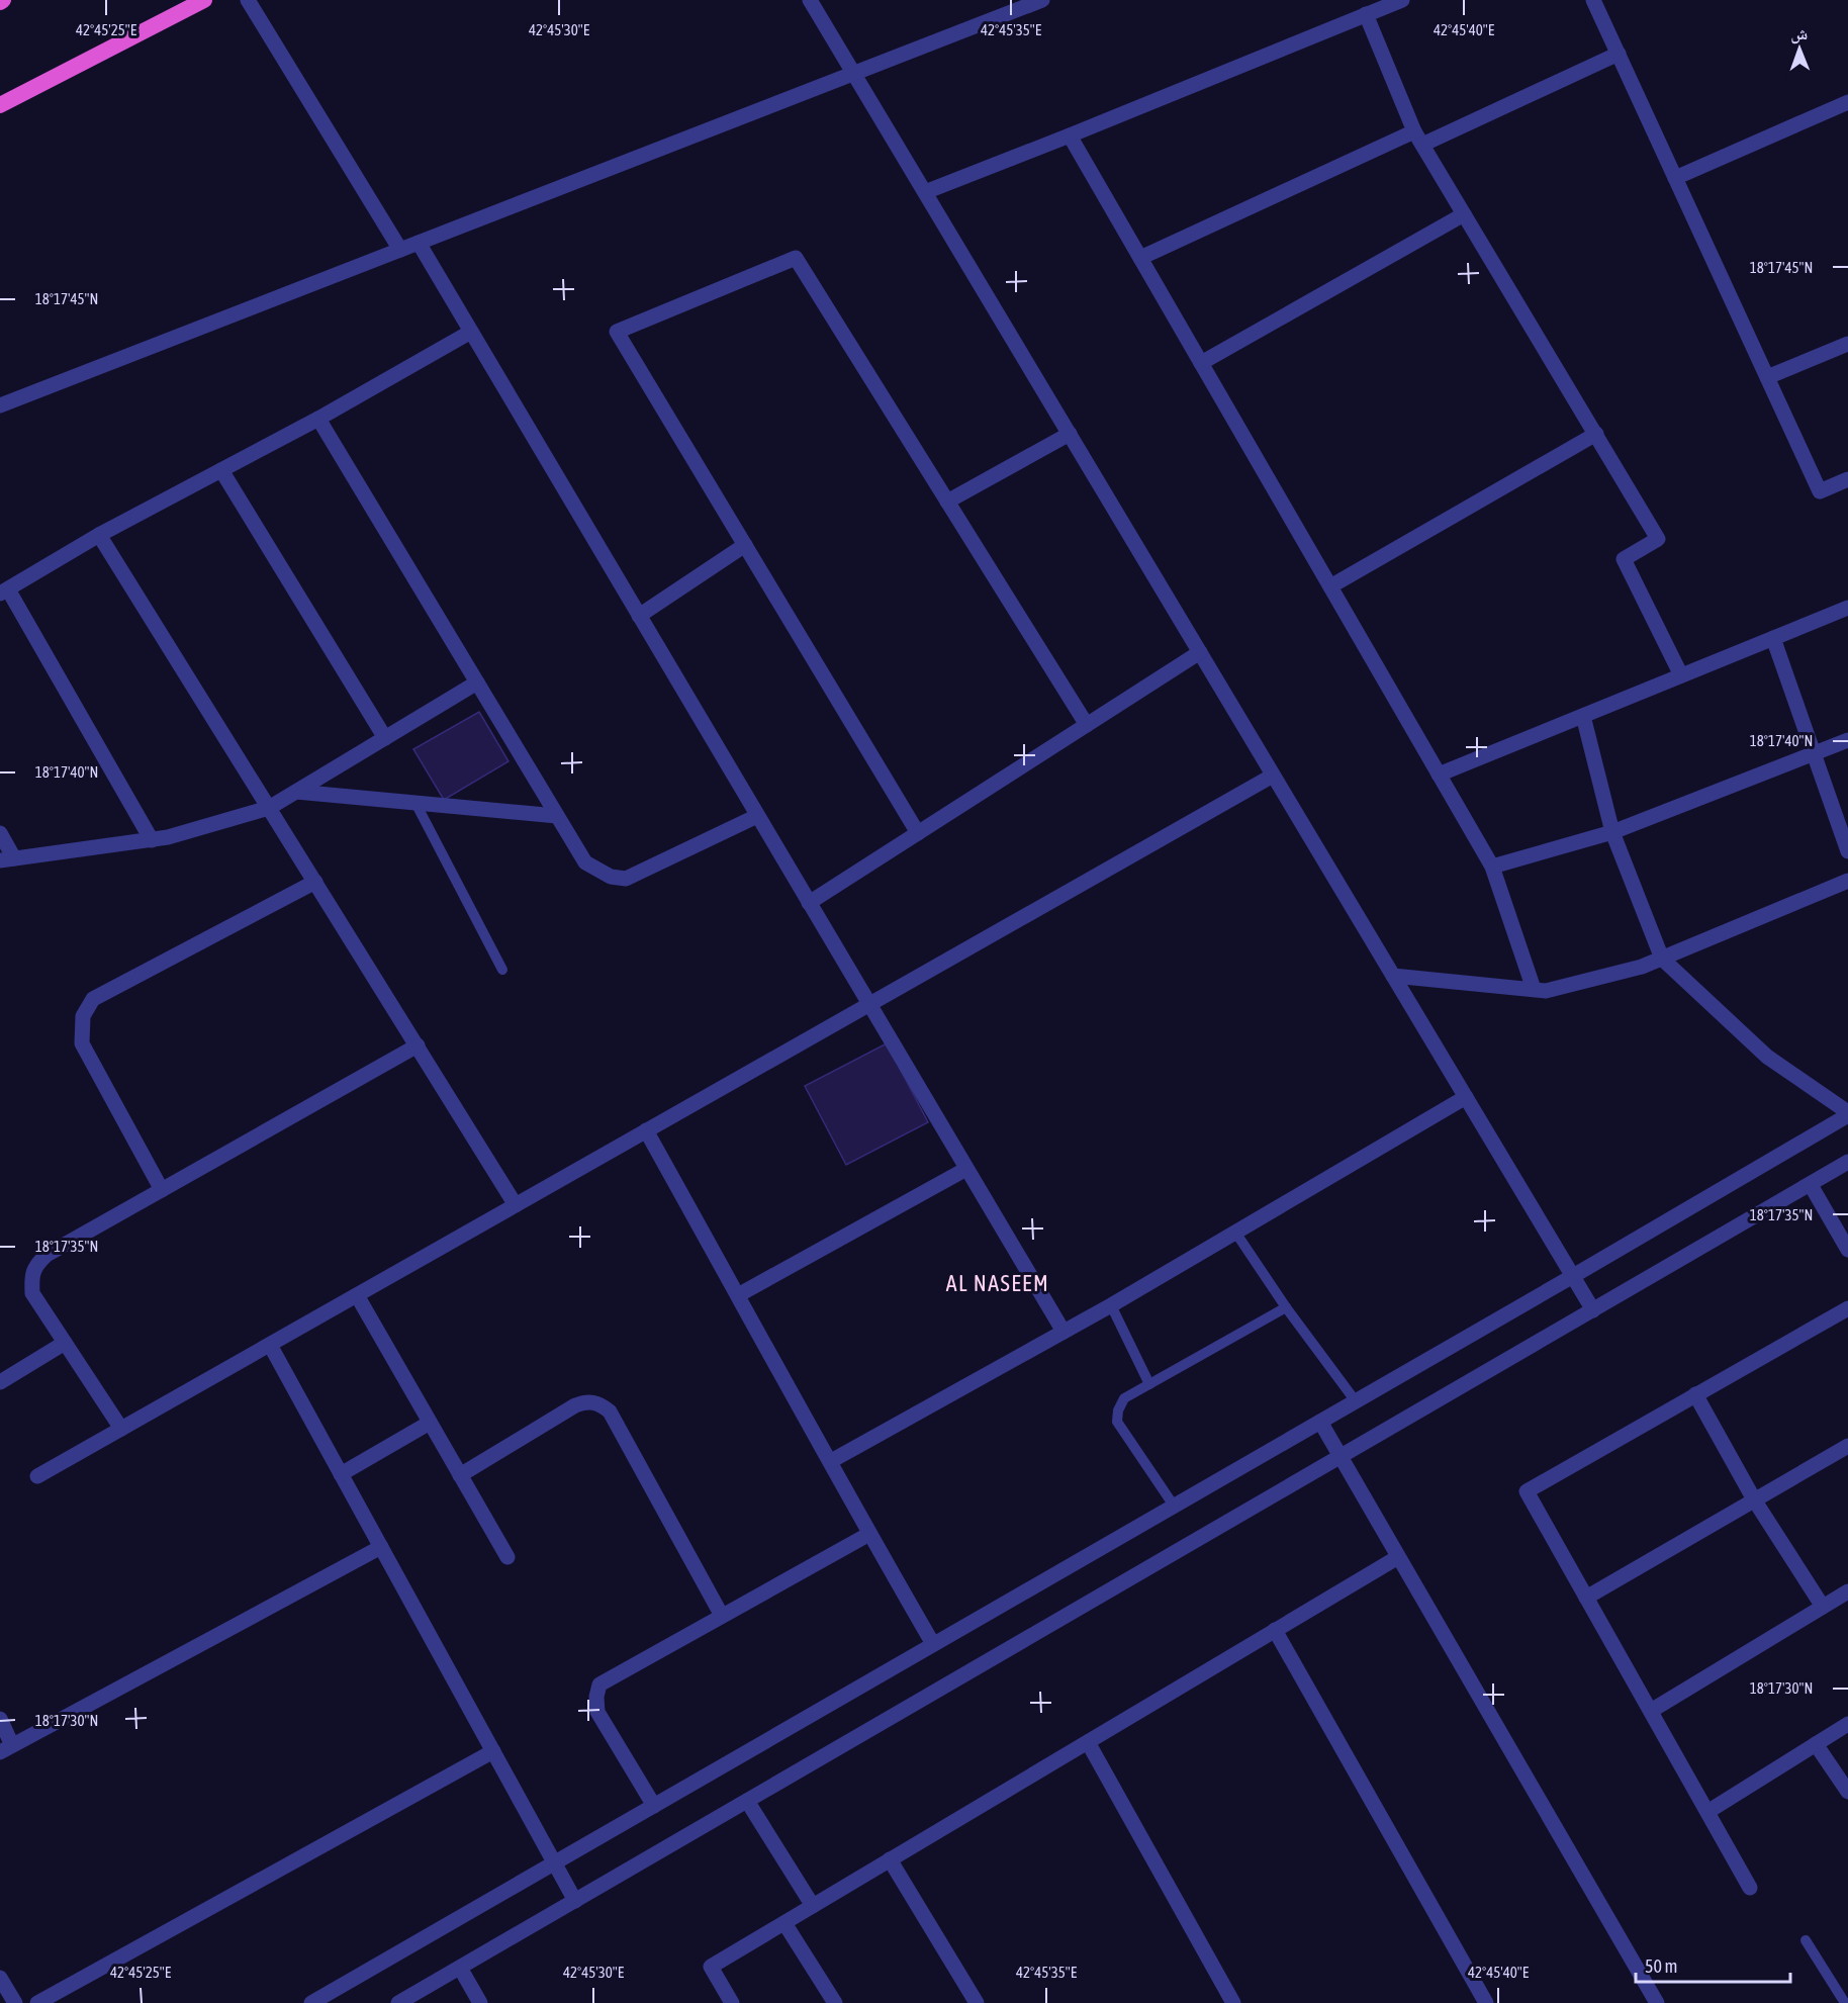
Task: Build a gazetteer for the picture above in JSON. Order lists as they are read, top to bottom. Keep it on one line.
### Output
{"districts":["AL NASEEM"],"scale_bar":"50 m","north":"top","coordinates":["42°45'25\"E","42°45'30\"E","42°45'35\"E","42°45'40\"E","18°17'45\"N","18°17'40\"N","18°17'35\"N","18°17'30\"N"]}
